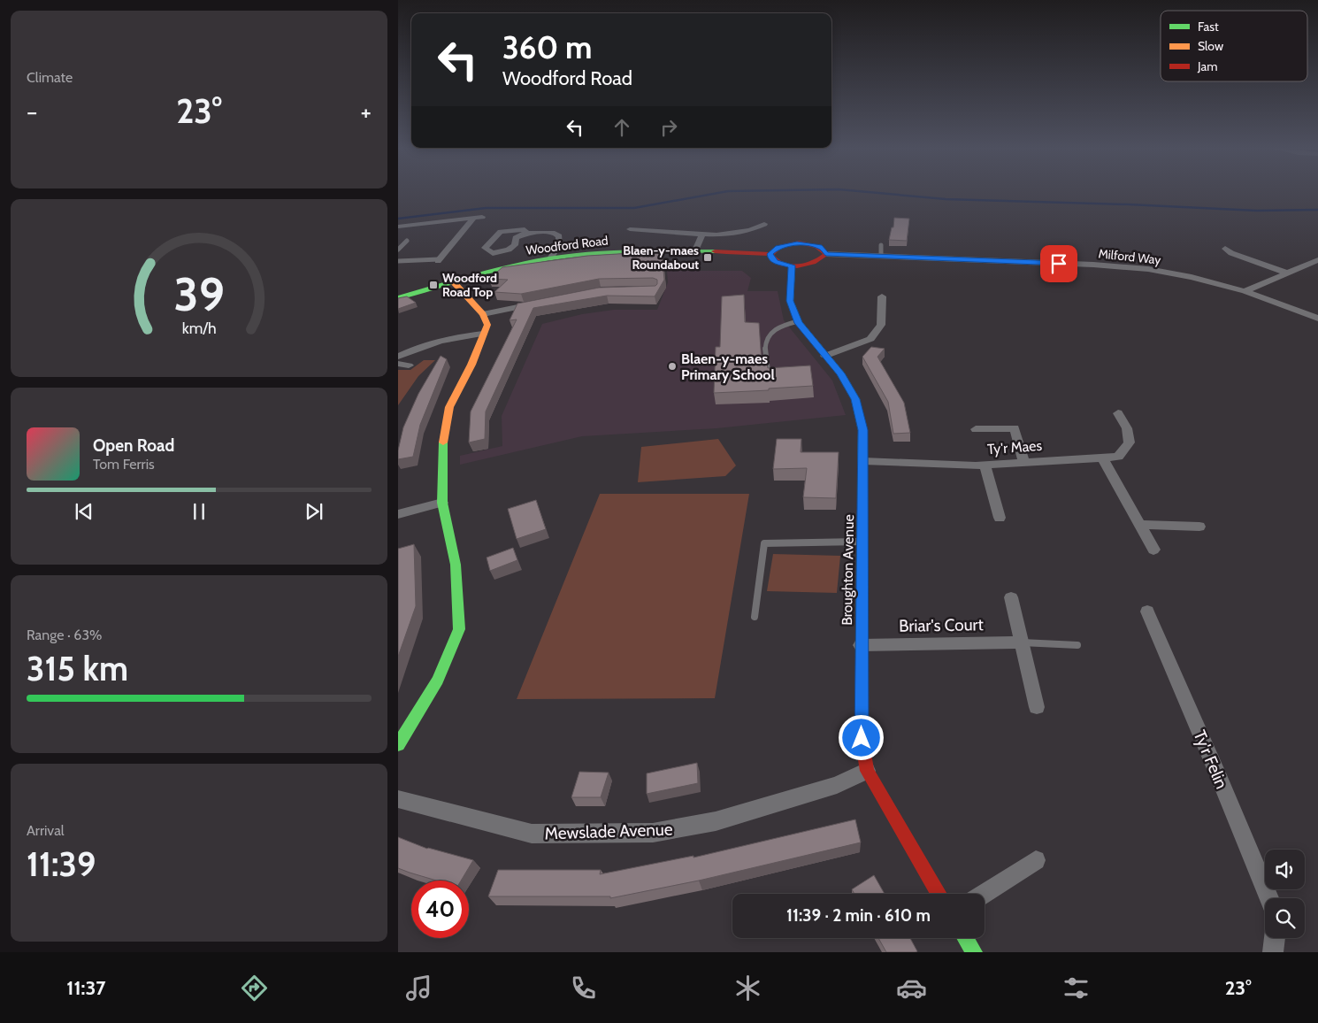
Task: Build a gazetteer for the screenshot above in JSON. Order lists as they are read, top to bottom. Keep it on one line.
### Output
{"streets":{"street":["Woodford Road","Milford Way","Ty'r Maes","Broughton Avenue","Briar's Court","Ty'r Felin","Mewslade Avenue"]},"crossings":[["Woodford Road","Milford Way"],["Woodford Road","Broughton Avenue"],["Ty'r Maes","Broughton Avenue"],["Broughton Avenue","Briar's Court"],["Broughton Avenue","Mewslade Avenue"]],"places":{"transit":["Blaen-y-maes Roundabout","Woodford Road Top"],"other":["Blaen-y-maes Primary School"]},"legend":["Fast","Slow","Jam"],"page":{"tile":["Climate",["Range · 63%","315 km"],["Arrival","11:39"]],"turn":["360 m","Woodford Road"],"heat":["−","23°","+"],"song":["Open Road","Tom Ferris"],"limit":"40","trip":"11:39 · 2 min · 610 m","tabs":["11:37","23°"],"gauge":["39","km/h"]}}
